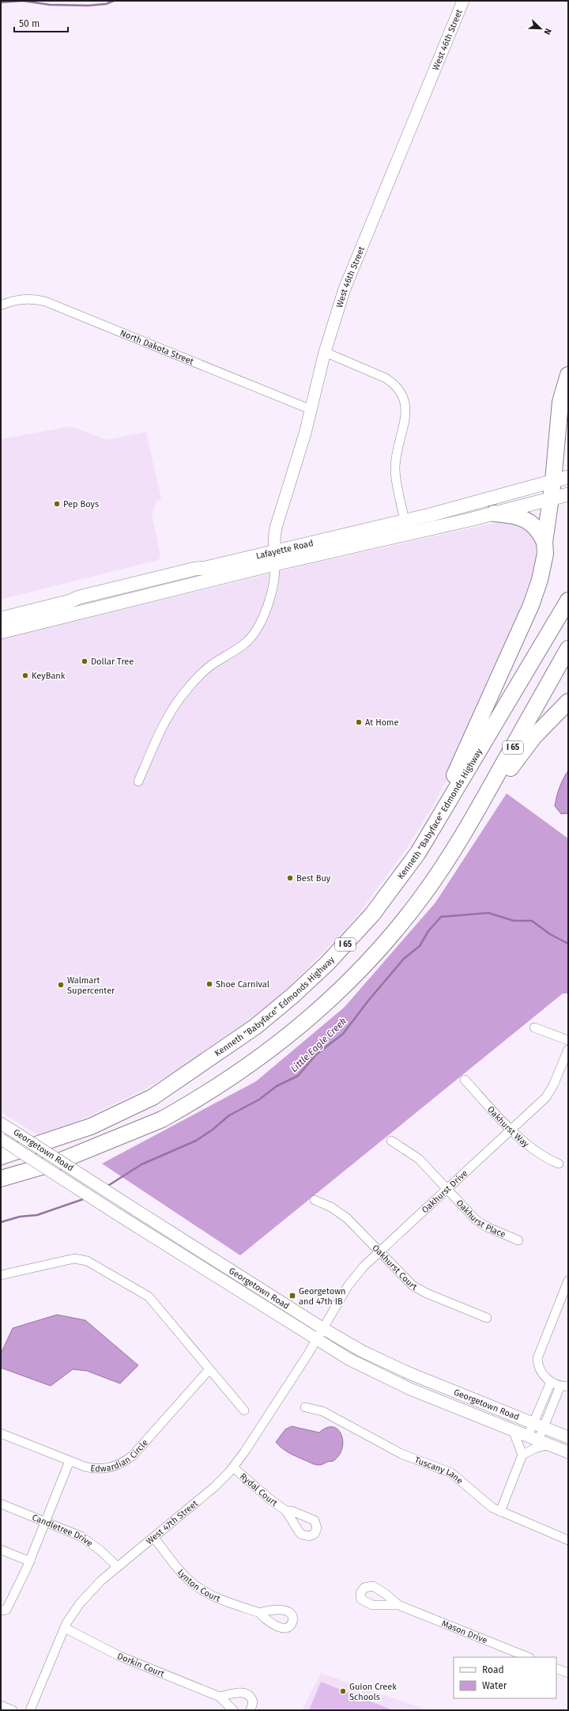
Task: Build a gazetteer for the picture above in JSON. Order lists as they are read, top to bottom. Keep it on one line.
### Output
{"streets":{"highway":["I 65","Kenneth \"Babyface\" Edmonds Highway"],"main road":["West 46th Street","Lafayette Road","Georgetown Road"],"street":["North Dakota Street","Oakhurst Way","Oakhurst Drive","Oakhurst Place","Oakhurst Court","Edwardian Circle","Tuscany Lane","Rydal Court","West 47th Street","Candletree Drive","Lynton Court","Mason Drive","Dorkin Court"]},"crossings":[["West 46th Street","North Dakota Street"],["West 46th Street","Lafayette Road"],["Oakhurst Way","Oakhurst Drive"],["Georgetown Road","Oakhurst Drive"],["Georgetown Road","West 47th Street"],["Oakhurst Drive","Oakhurst Place"],["Oakhurst Drive","Oakhurst Court"],["Oakhurst Drive","West 47th Street"],["Rydal Court","West 47th Street"],["West 47th Street","Candletree Drive"],["West 47th Street","Lynton Court"],["West 47th Street","Dorkin Court"]],"water":["Little Eagle Creek"],"places":{"other":["Pep Boys","Dollar Tree","KeyBank","At Home","Best Buy","Shoe Carnival","Walmart Supercenter","Guion Creek Schools"],"transit":["Georgetown and 47th IB"]},"legend":["Road","Water"],"scale_bar":"50 m","north":"bottom right"}
